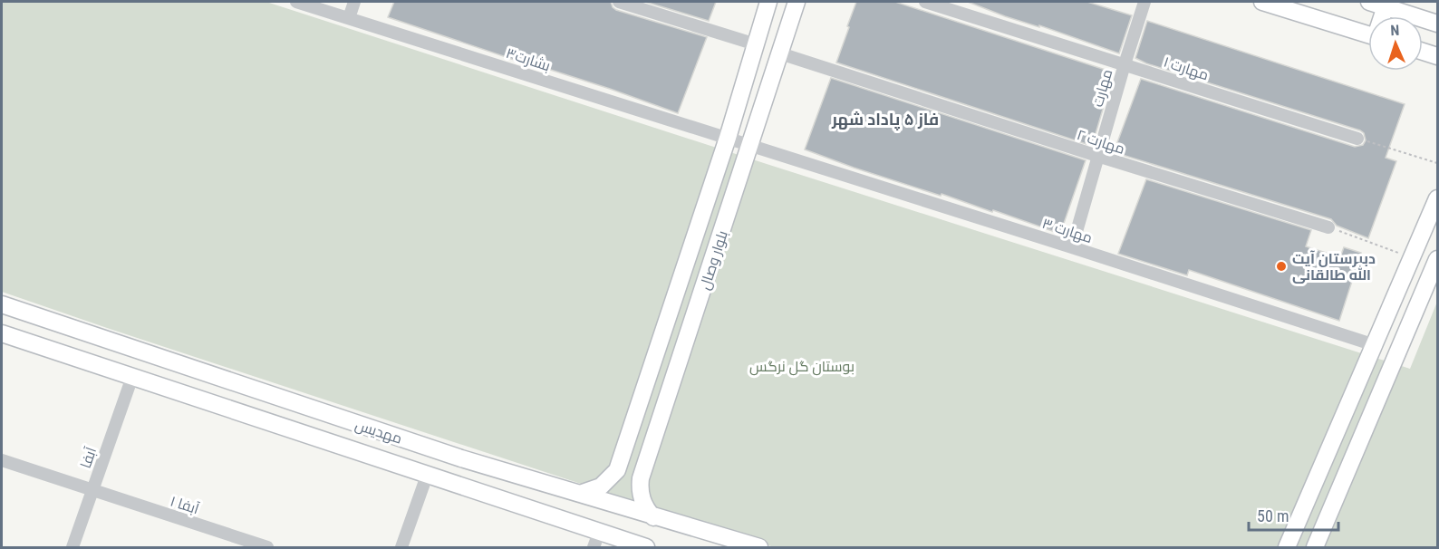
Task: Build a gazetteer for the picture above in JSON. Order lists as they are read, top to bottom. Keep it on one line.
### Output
{"streets":{"street":["بشارت۳","مهارت ۱","مهارت","مهارت ۲","مهارت ۳","بلوار وصال","مهدیس","آبفا","آبفا ۱"]},"crossings":[["بشارت۳","مهارت ۳"],["بشارت۳","بلوار وصال"],["مهارت ۱","مهارت"],["مهارت","مهارت ۲"],["مهارت","مهارت ۳"],["مهارت ۲","بلوار وصال"],["مهارت ۳","بلوار وصال"],["بلوار وصال","مهدیس"],["مهدیس","آبفا"],["آبفا","آبفا ۱"]],"districts":["فاز ۵ پاداد شهر"],"parks":["بوستان گل نرگس"],"places":["دبیرستان آیت الله طالقانی"],"scale_bar":"50 m","north":"top"}
